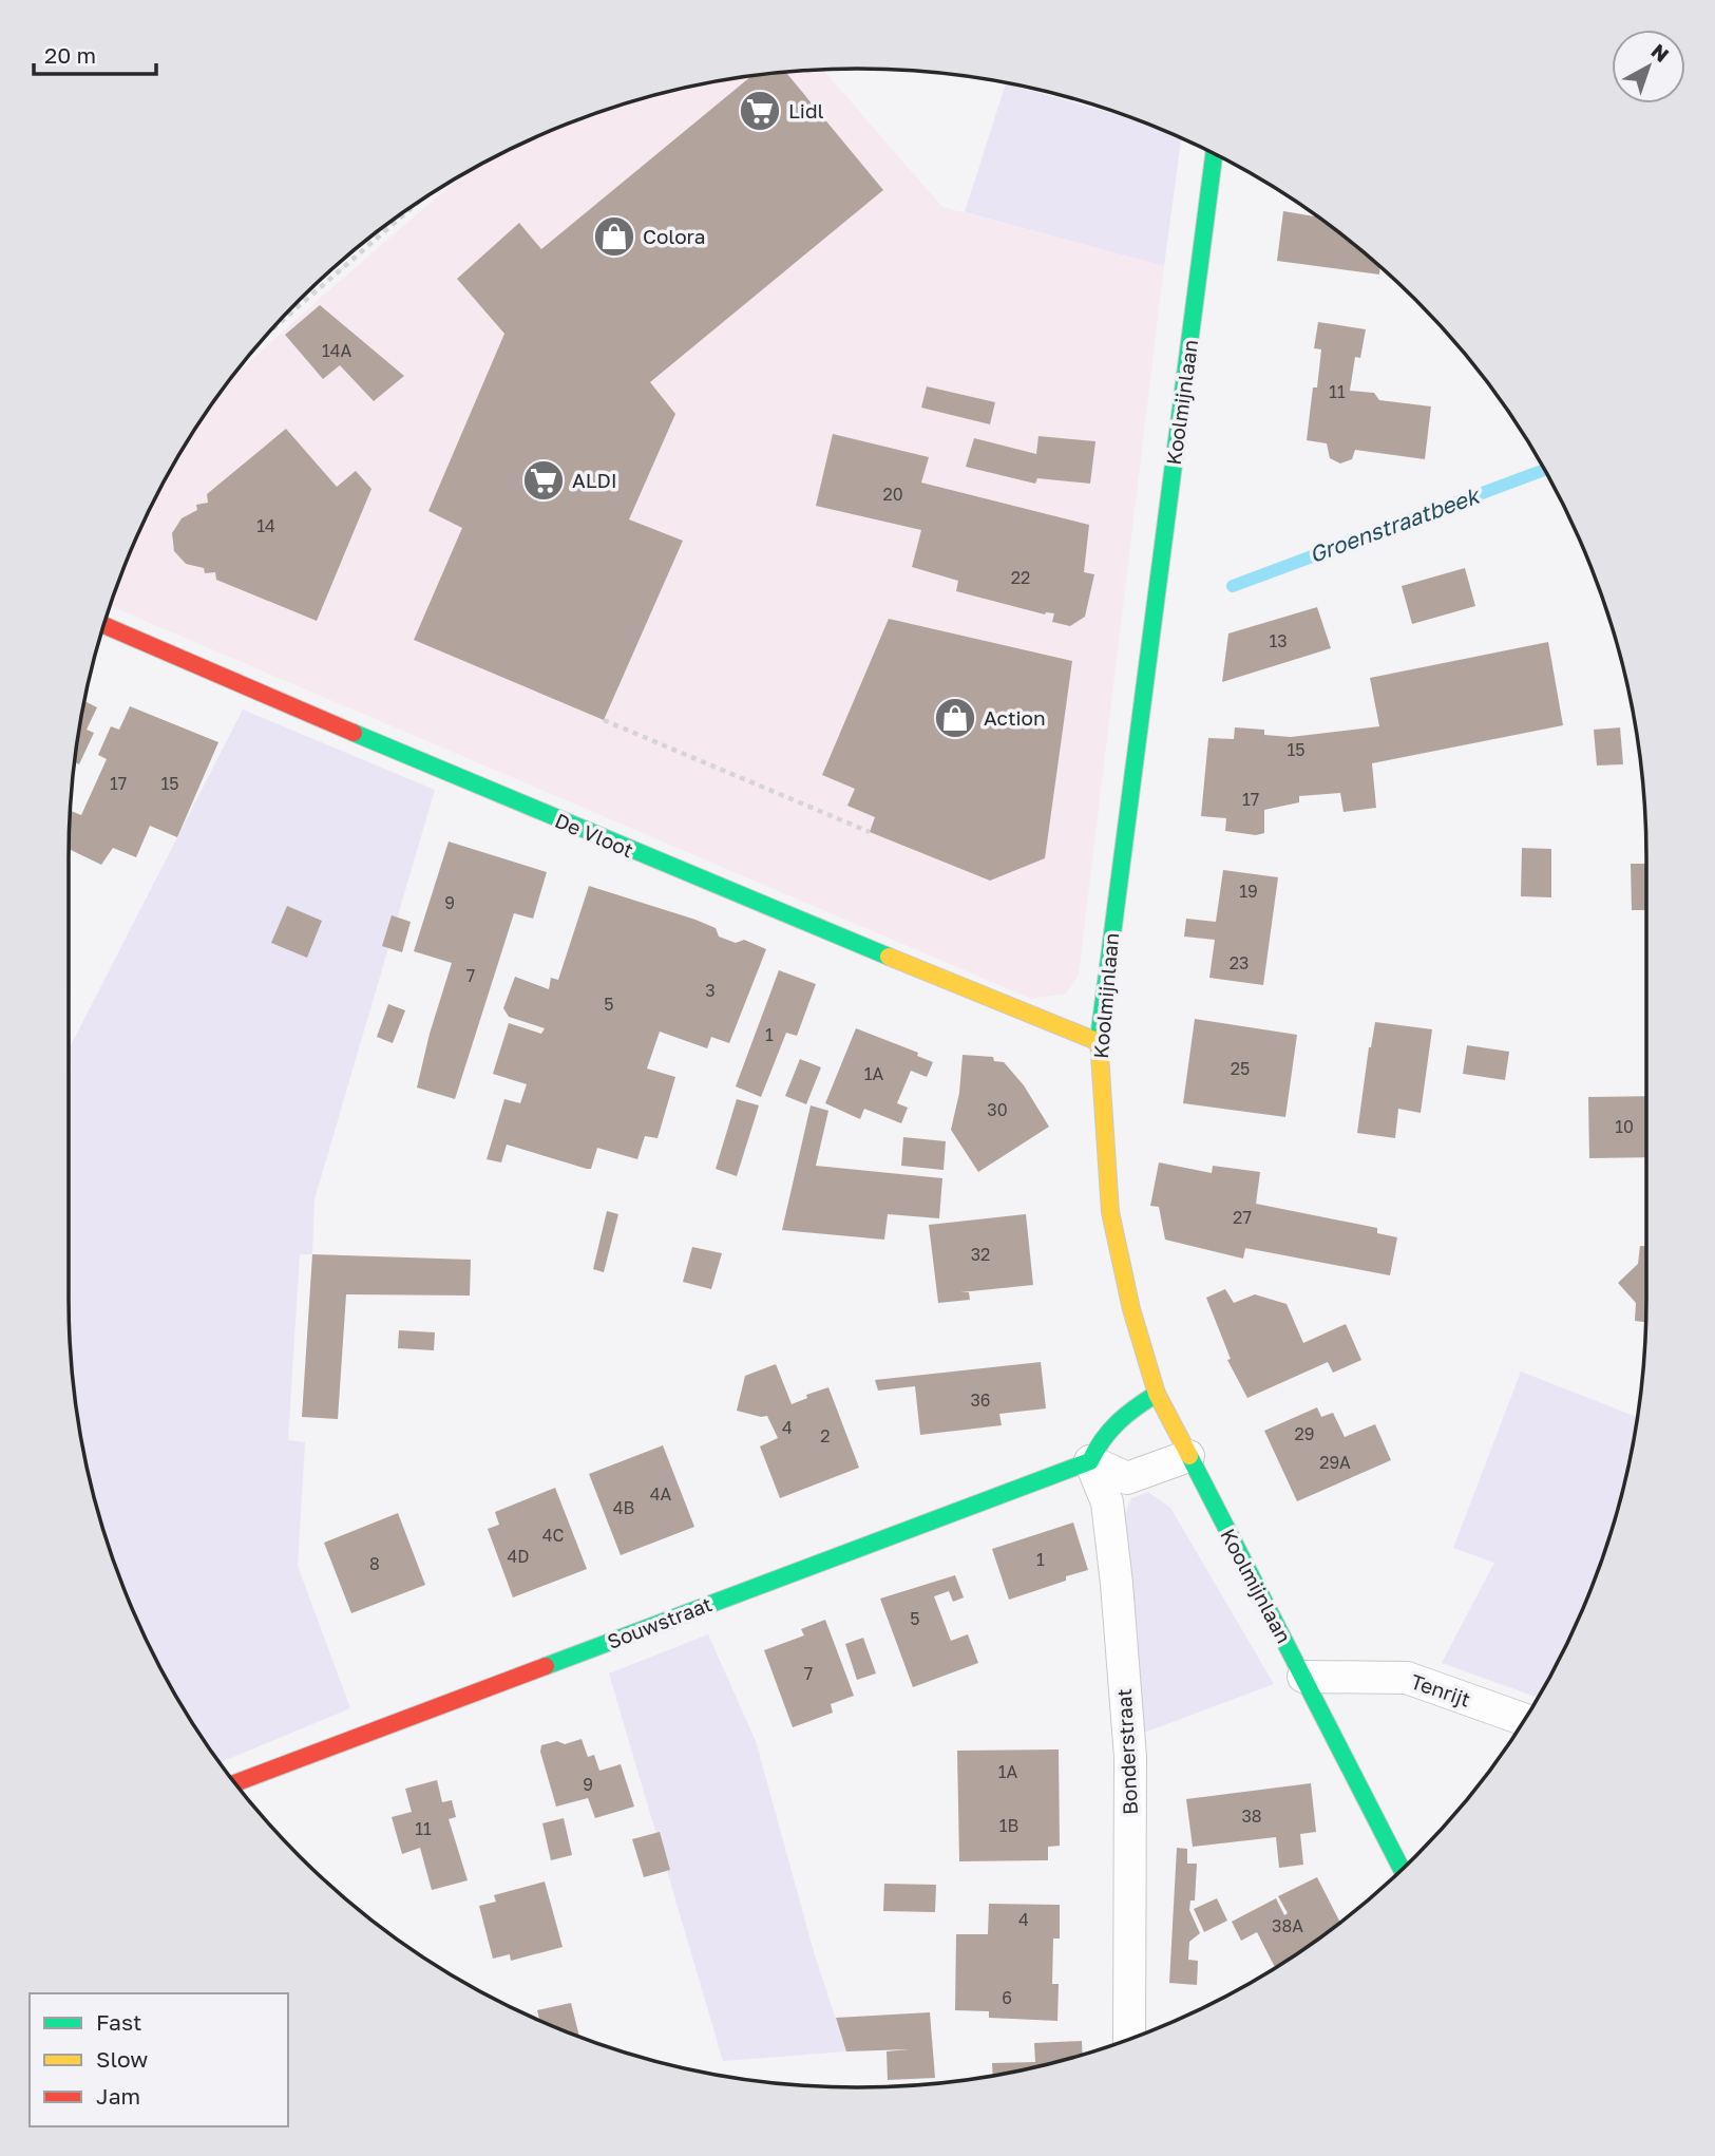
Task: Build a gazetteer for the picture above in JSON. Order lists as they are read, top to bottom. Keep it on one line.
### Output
{"streets":{"street":["Koolmijnlaan","De Vloot","Souwstraat","Tenrijt","Bonderstraat"]},"crossings":[["Koolmijnlaan","De Vloot"],["Koolmijnlaan","Tenrijt"],["Souwstraat","Bonderstraat"]],"water":["Groenstraatbeek"],"places":{"supermarket":["Lidl","ALDI"],"shop":["Colora","Action"]},"house_numbers":["14A","11","20","14","22","13","15","17","15","17","19","9","23","7","3","5","1","25","1A","30","10","27","32","36","4","29","2","29A","4A","4B","4C","4D","1","8","5","7","1A","9","38","1B","11","4","38A","6"],"legend":["Fast","Slow","Jam"],"scale_bar":"20 m","north":"top right"}
